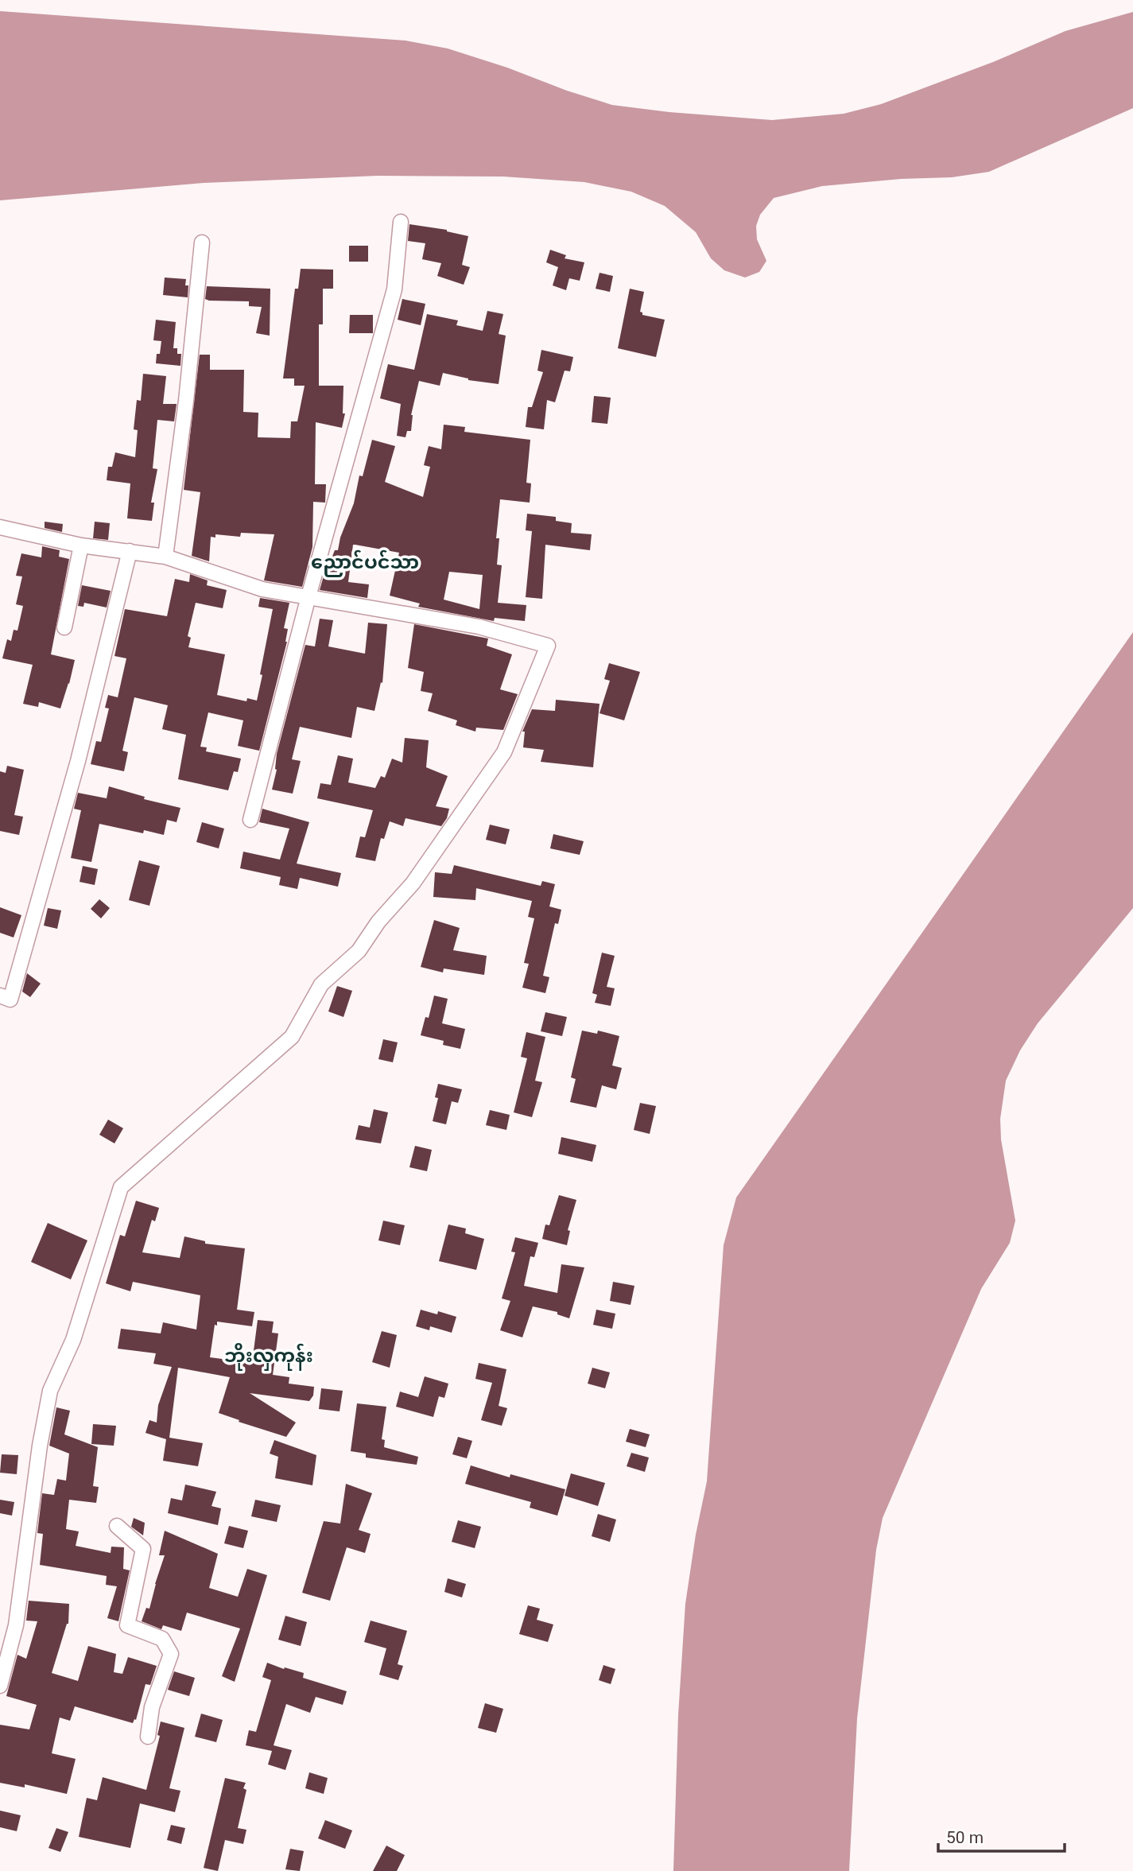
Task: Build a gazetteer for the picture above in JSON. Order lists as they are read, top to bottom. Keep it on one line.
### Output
{"districts":["ညောင်ပင်သာ","ဘိုးလှကုန်း"],"scale_bar":"50 m"}
